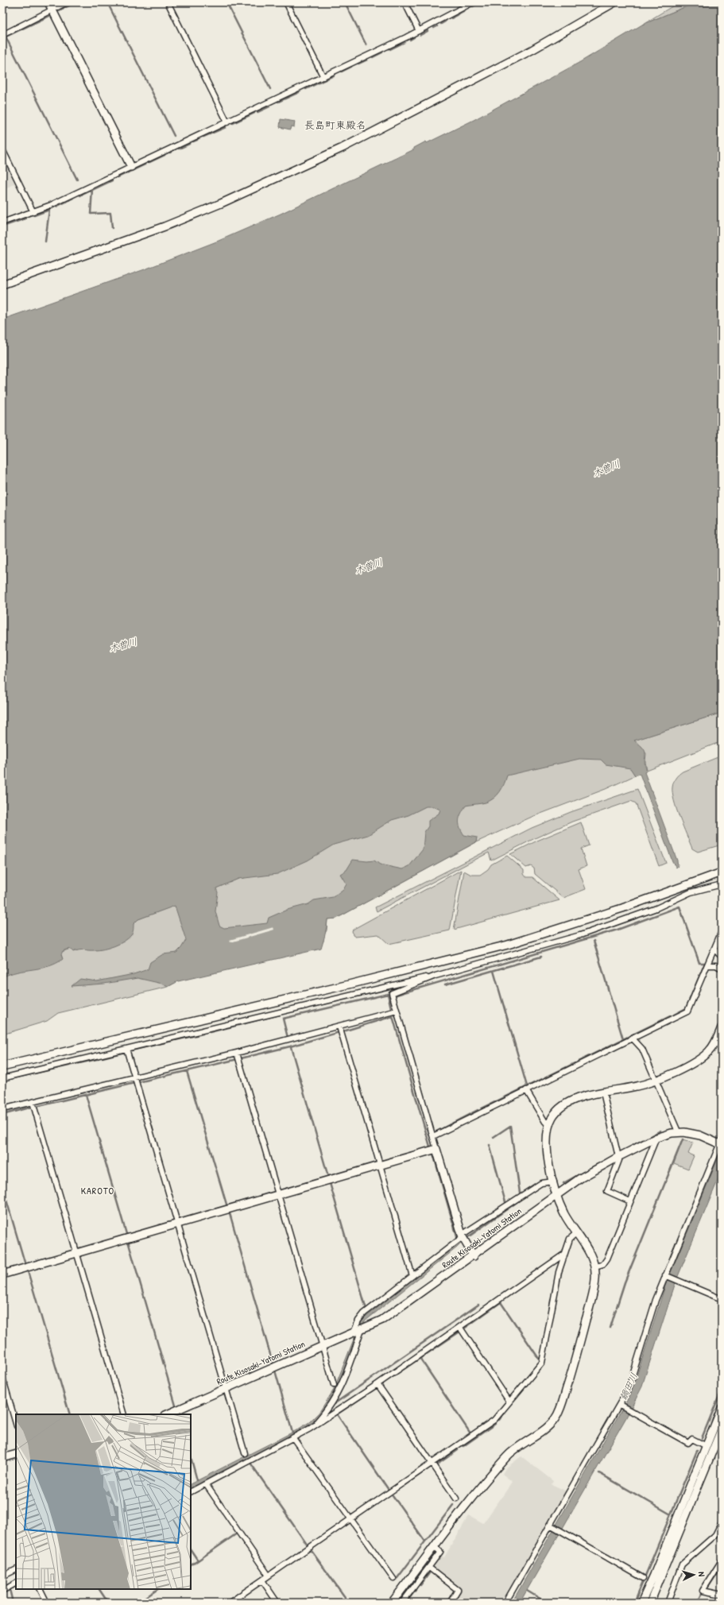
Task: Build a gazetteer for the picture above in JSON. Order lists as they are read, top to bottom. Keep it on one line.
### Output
{"streets":{"street":["Route Kisosaki-Yatomi Station"]},"districts":["長島町東殿名","KAROTO"],"water":["木曽川","鍋田川"],"north":"right"}
